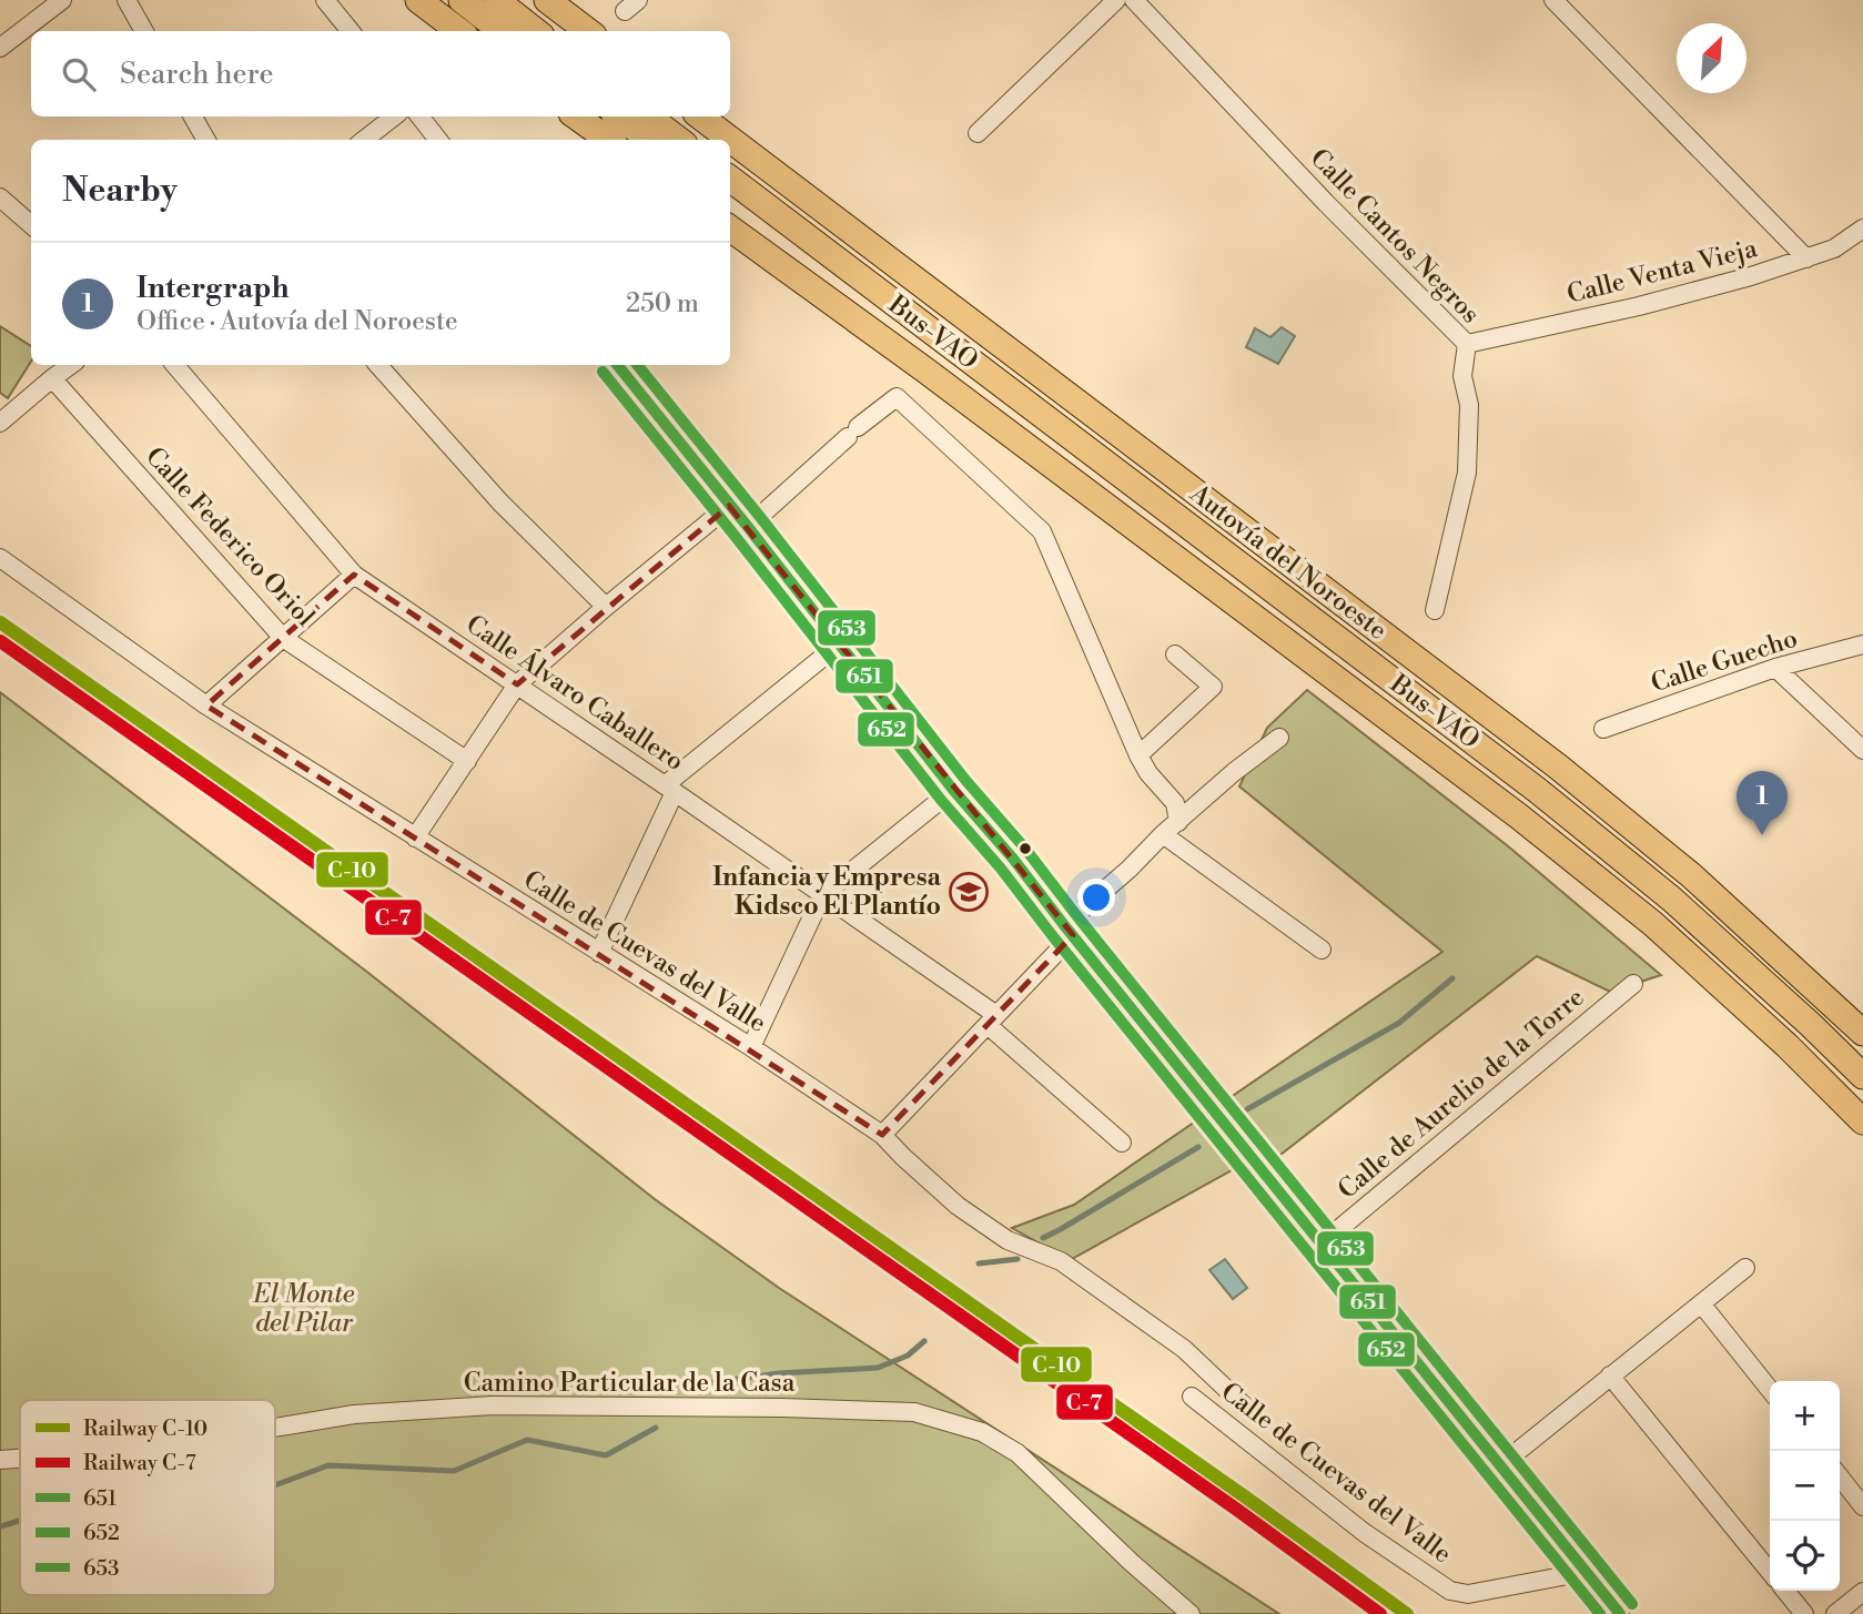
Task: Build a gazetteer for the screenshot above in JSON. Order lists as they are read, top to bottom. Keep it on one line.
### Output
{"streets":{"highway":["Bus-VAO","Autovía del Noroeste"],"street":["Calle Cantos Negros","Calle Venta Vieja","Calle Federico Oriol","Calle Guecho","Calle Álvaro Caballero","Calle de Cuevas del Valle","Calle de Aurelio de la Torre","Camino Particular de la Casa"]},"crossings":[["Calle Cantos Negros","Calle Venta Vieja"]],"parks":["El Monte del Pilar"],"places":{"school or university":["Infancia y Empresa Kidsco El Plantío"]},"lines":["transit line 651","transit line 653","transit line 652","rail line C-10","rail line C-7"],"legend":["Railway C-10","Railway C-7","651","652","653"],"north":"top right","page":{"search":"Search here","heading":"Nearby","list":[{"mark":"1","name":"Intergraph","note":"Office · Autovía del Noroeste","value":"250 m"}],"pins":"1","map_buttons":["+","−"]}}
